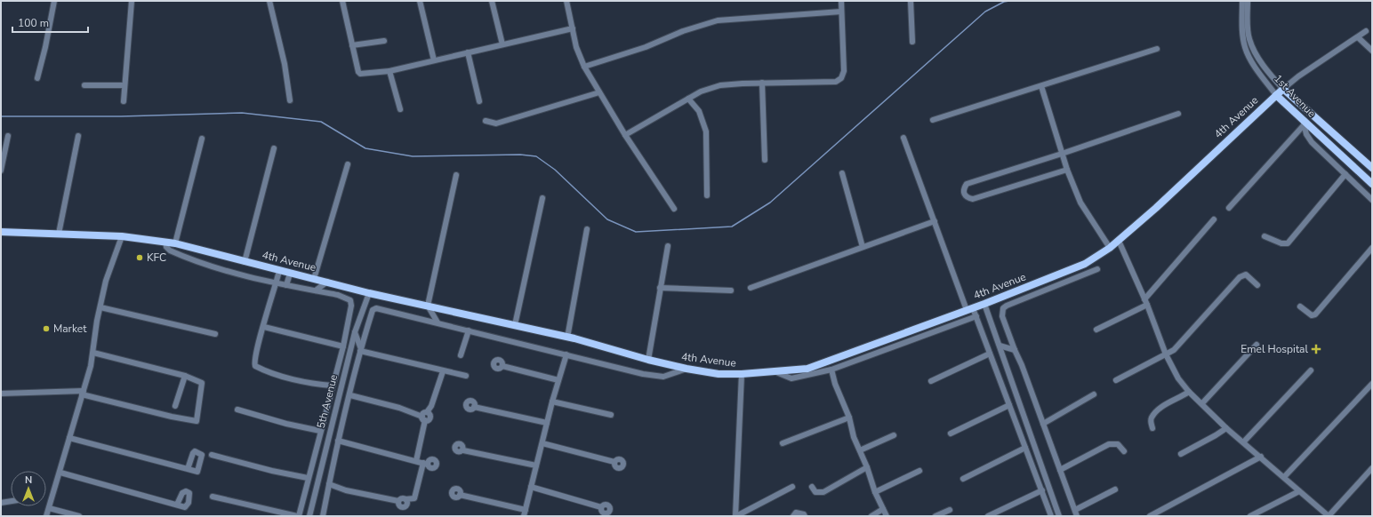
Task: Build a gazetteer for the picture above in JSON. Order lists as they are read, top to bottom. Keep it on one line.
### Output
{"streets":{"main road":["1st Avenue","4th Avenue"],"street":["5th Avenue"]},"crossings":[["1st Avenue","4th Avenue"],["4th Avenue","5th Avenue"]],"places":{"other":["KFC","Market"],"health":["Emel Hospital"]},"scale_bar":"100 m","north":"top"}
